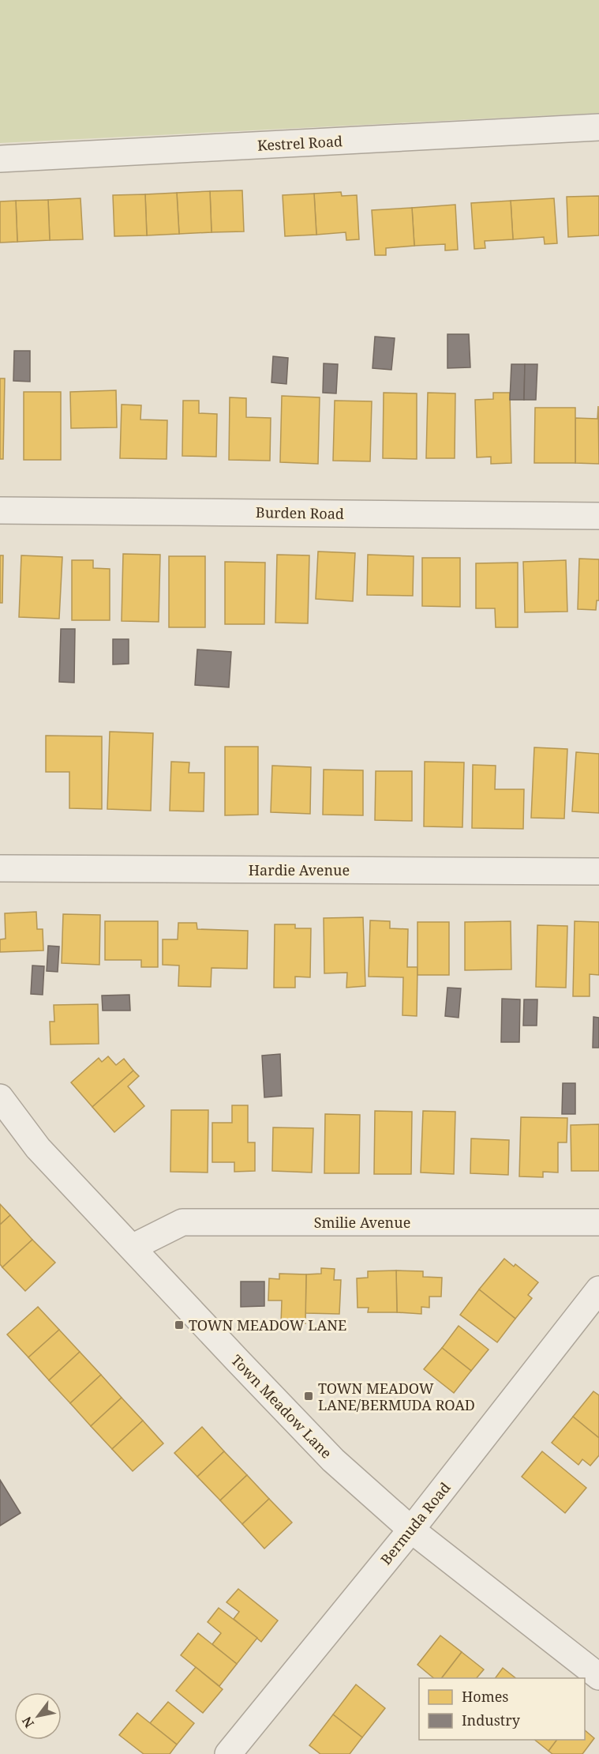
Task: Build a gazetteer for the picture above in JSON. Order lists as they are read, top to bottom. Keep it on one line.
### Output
{"streets":{"street":["Kestrel Road","Burden Road","Hardie Avenue","Smilie Avenue","Town Meadow Lane","Bermuda Road"]},"crossings":[["Smilie Avenue","Town Meadow Lane"],["Town Meadow Lane","Bermuda Road"]],"places":{"transit":["TOWN MEADOW LANE","TOWN MEADOW LANE/BERMUDA ROAD"]},"legend":["Homes","Industry"],"north":"bottom left"}
